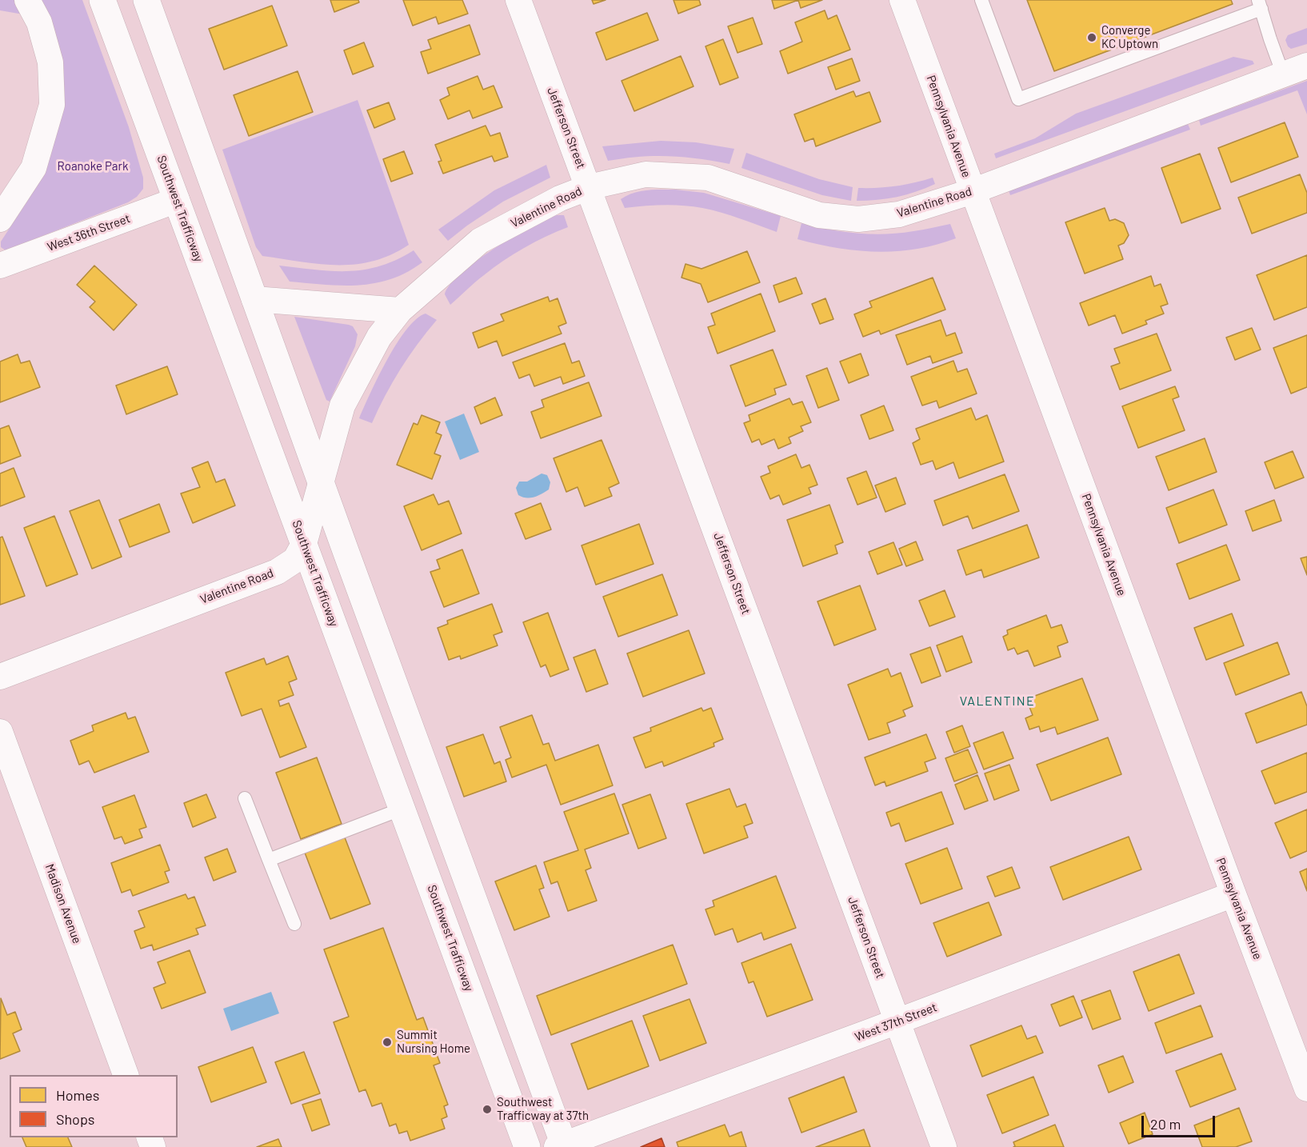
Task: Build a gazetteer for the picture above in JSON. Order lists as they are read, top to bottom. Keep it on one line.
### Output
{"streets":{"main road":["Southwest Trafficway"],"street":["Pennsylvania Avenue","Jefferson Street","Valentine Road","West 36th Street","Madison Avenue","West 37th Street"]},"crossings":[["Pennsylvania Avenue","Valentine Road"],["Pennsylvania Avenue","West 37th Street"],["Jefferson Street","Valentine Road"],["Jefferson Street","West 37th Street"],["Valentine Road","Southwest Trafficway"],["Southwest Trafficway","West 36th Street"]],"districts":["VALENTINE"],"parks":["Roanoke Park"],"places":["Converge KC Uptown","Summit Nursing Home","Southwest Trafficway at 37th"],"legend":["Homes","Shops"],"scale_bar":"20 m"}
